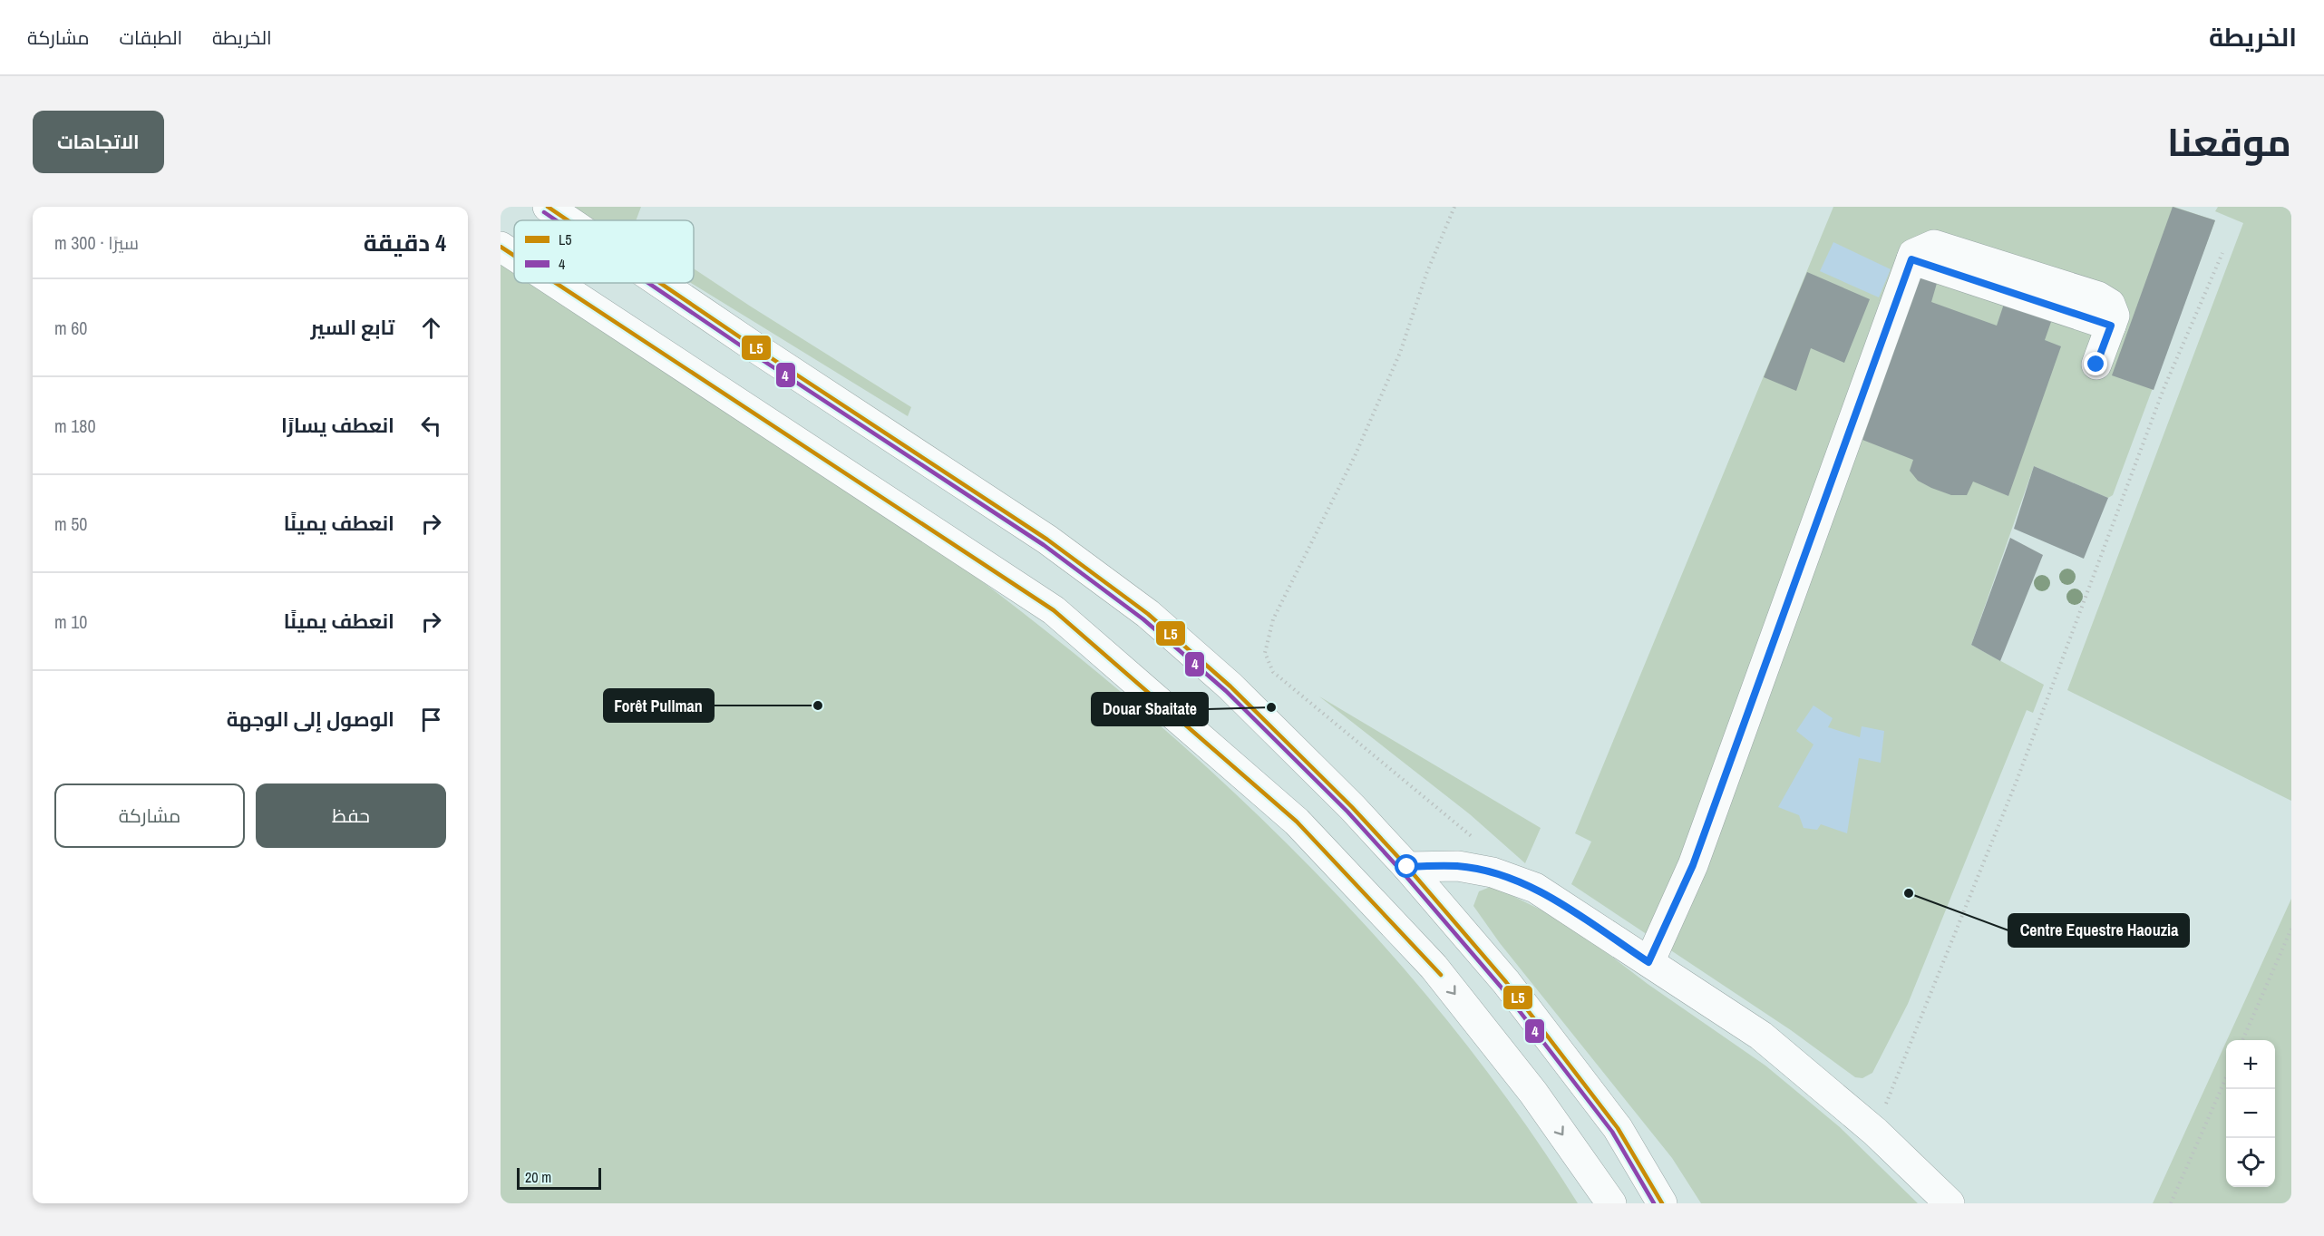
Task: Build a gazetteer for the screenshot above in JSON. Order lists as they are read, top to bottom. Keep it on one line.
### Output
{"places":["Forêt Pullman","Douar Sbaitate","Centre Equestre Haouzia"],"lines":["transit line L5","transit line 4"],"legend":["L5","4"],"scale_bar":"20 m","page":{"header":"الخريطة","nav":["الخريطة","الطبقات","مشاركة"],"title":"موقعنا","buttons":["الاتجاهات",["حفظ","مشاركة"]],"heading":["4 دقيقة","سيرًا · 300 m"],"list":[["تابع السير","60 m"],["انعطف يسارًا","180 m"],["انعطف يمينًا","50 m"],["انعطف يمينًا","10 m"],"الوصول إلى الوجهة"],"map_buttons":["+","−"],"scale":"20 m"}}
